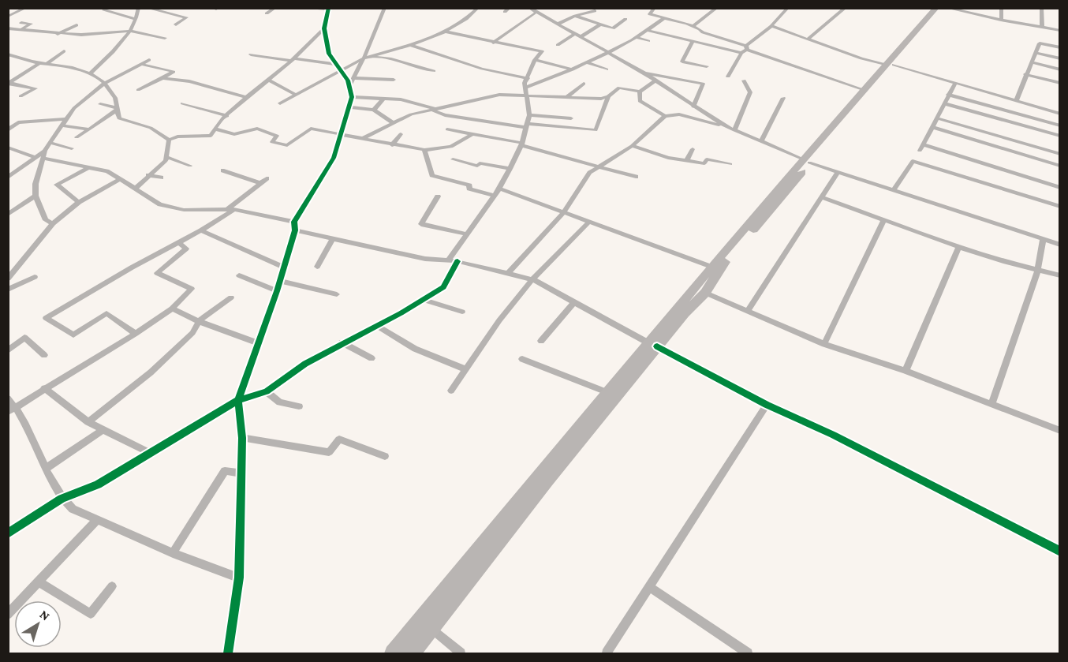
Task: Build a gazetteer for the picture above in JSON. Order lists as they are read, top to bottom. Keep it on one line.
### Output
{"north":"top right"}
